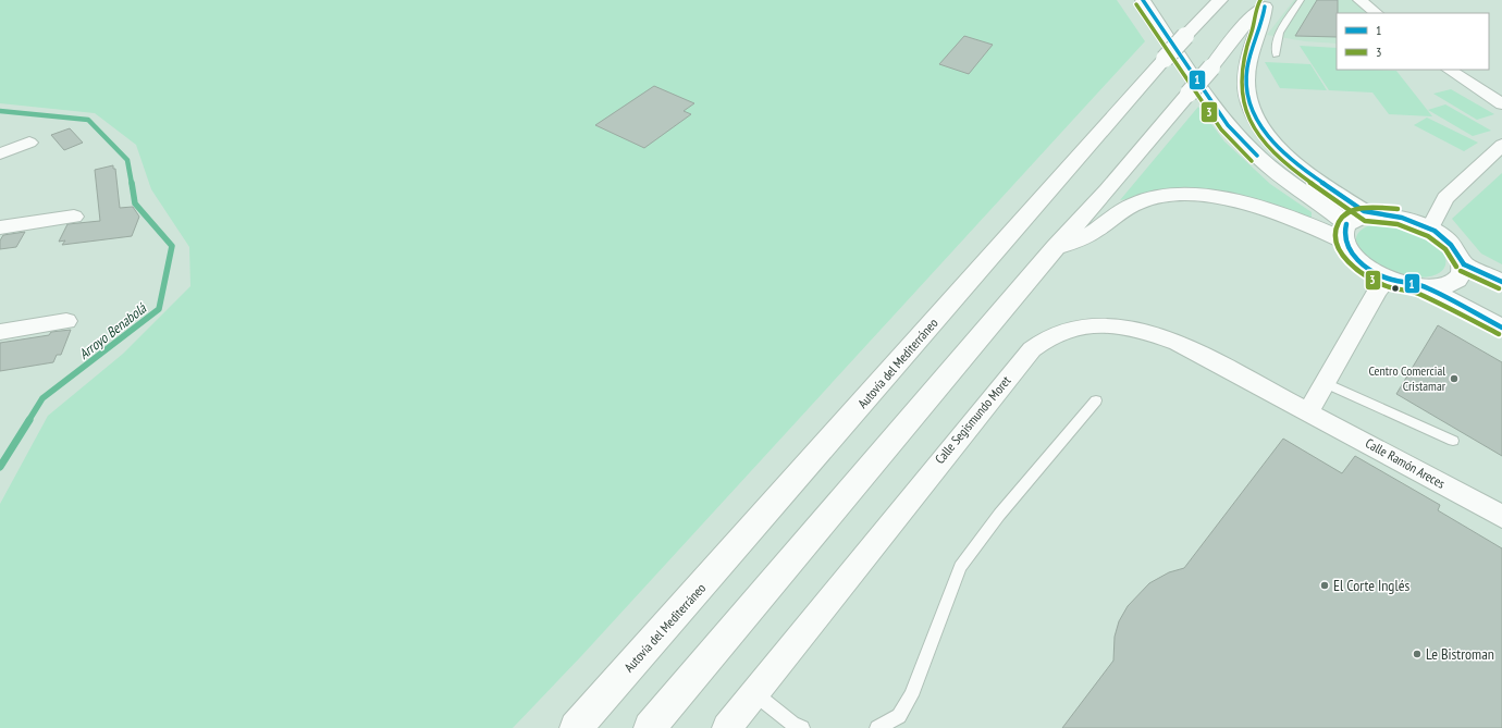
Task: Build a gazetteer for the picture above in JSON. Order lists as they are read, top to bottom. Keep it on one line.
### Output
{"streets":{"main road":["Autovía del Mediterráneo"],"street":["Calle Segismundo Moret","Calle Ramón Areces"]},"crossings":[["Calle Segismundo Moret","Calle Ramón Areces"]],"water":["Arroyo Benabolá"],"places":["Centro Comercial Cristamar","El Corte Inglés","Le Bistroman"],"lines":["transit line 1","transit line 3"],"legend":["1","3"]}
